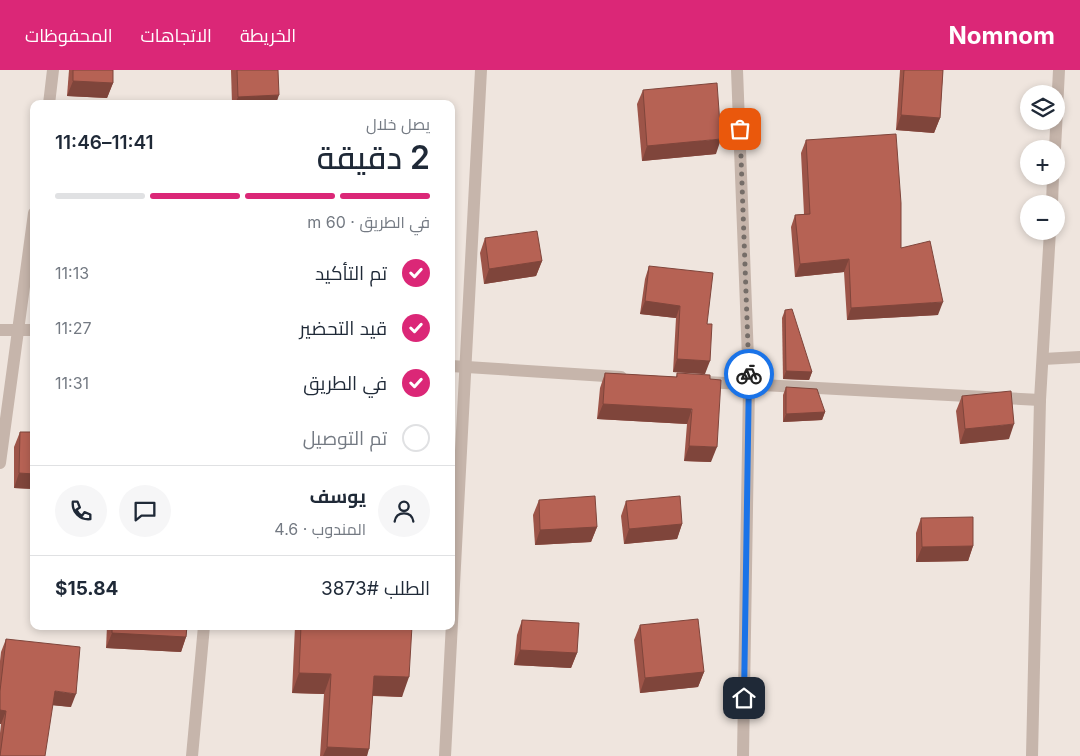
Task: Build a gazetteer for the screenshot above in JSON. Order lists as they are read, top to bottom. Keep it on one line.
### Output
{"page":{"header":"Nomnom","nav":["الخريطة","الاتجاهات","المحفوظات"],"map_buttons":["+","−"],"heading":["2 دقيقة","يصل خلال","11:41–11:46"],"panel":["يوسف","المندوب · 4.6","الطلب #3873","$15.84"],"bar":"في الطريق · 60 m","list":[["تم التأكيد","11:13"],["قيد التحضير","11:27"],["في الطريق","11:31"],"تم التوصيل"]}}
